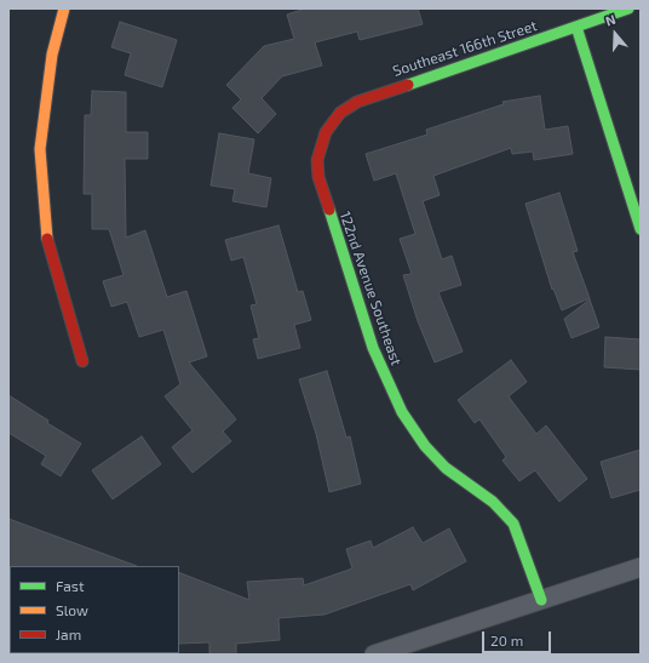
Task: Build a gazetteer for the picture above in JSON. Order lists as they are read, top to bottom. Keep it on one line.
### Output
{"streets":{"street":["Southeast 166th Street","122nd Avenue Southeast"]},"crossings":[["Southeast 166th Street","122nd Avenue Southeast"]],"legend":["Fast","Slow","Jam"],"scale_bar":"20 m","north":"top"}
